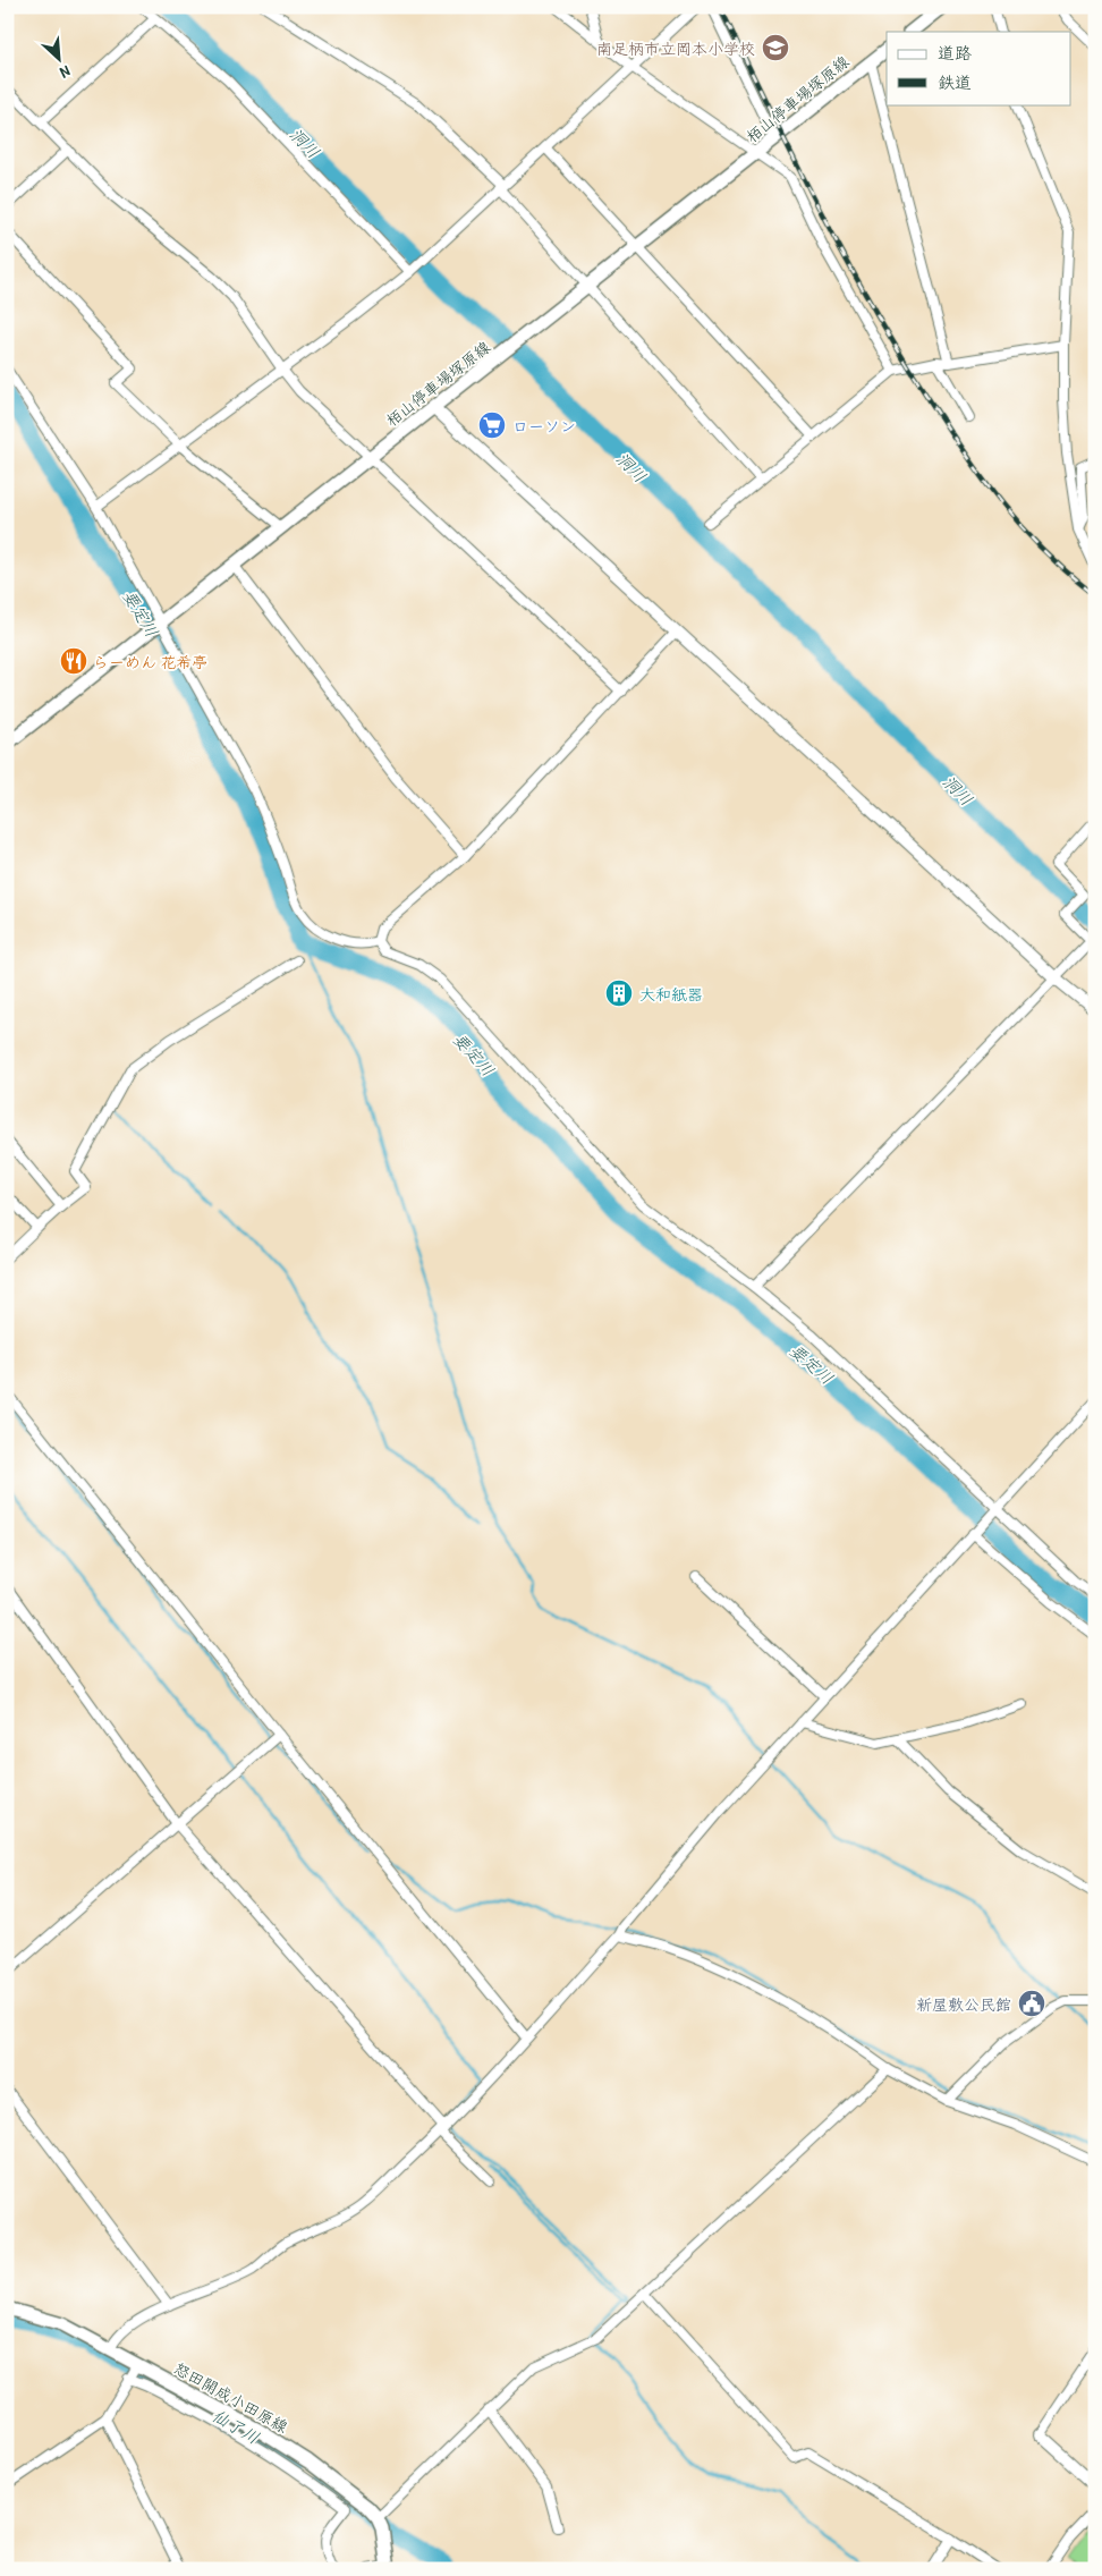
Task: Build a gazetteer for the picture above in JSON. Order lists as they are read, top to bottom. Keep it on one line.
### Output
{"streets":{"main road":["栢山停車場塚原線","怒田開成小田原線"]},"water":["洞川","要定川","仙了川"],"places":{"school or university":["南足柄市立岡本小学校"],"supermarket":["ローソン"],"restaurant":["らーめん 花希亭"],"building":["大和紙器"],"public building":["新屋敷公民館"]},"legend":["道路","鉄道"],"north":"bottom right"}
